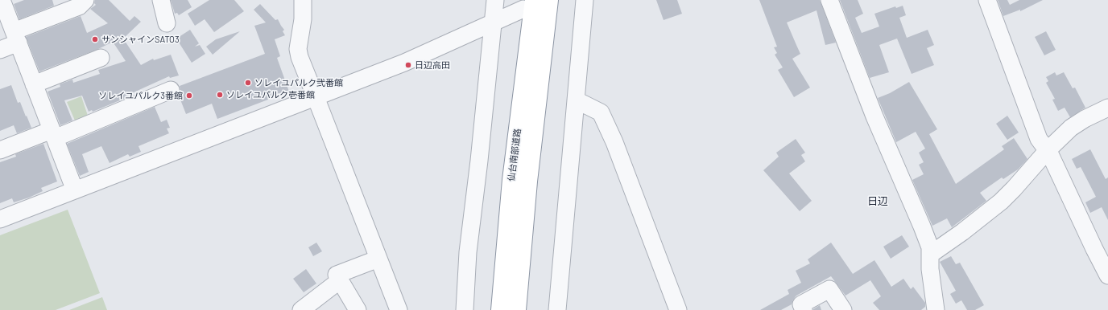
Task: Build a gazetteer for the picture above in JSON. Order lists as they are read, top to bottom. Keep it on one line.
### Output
{"streets":{"highway":["仙台南部道路"]},"districts":["日辺"],"places":["サンシャインSATO3","日辺高田","ソレイユパルク弐番館","ソレイユパルク壱番館","ソレイユパルク3番館"]}
